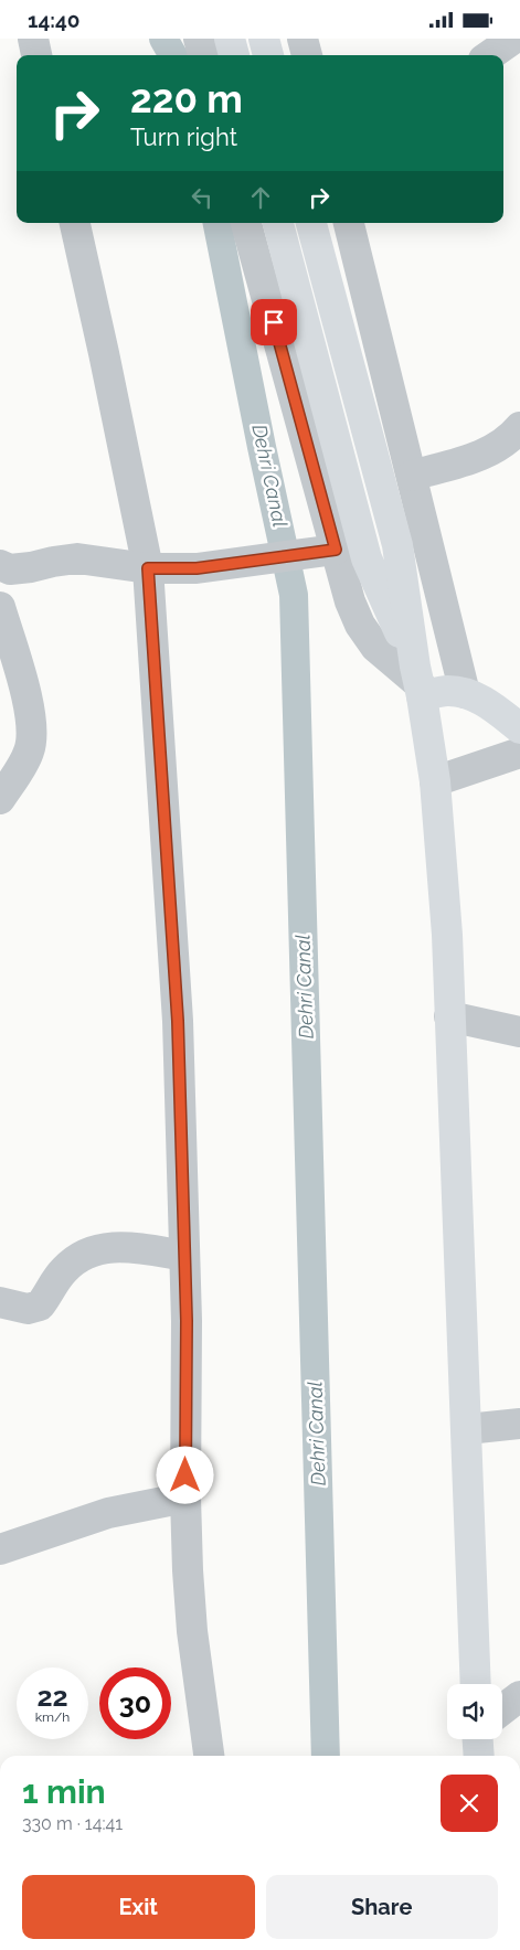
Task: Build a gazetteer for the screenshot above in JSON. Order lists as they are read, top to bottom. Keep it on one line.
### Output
{"water":["Dehri Canal"],"page":{"status":"14:40","turn":["220 m","Turn right"],"speed":"22 km/h","limit":"30","heading":["1 min","330 m · 14:41"],"buttons":["Exit","Share"]}}
